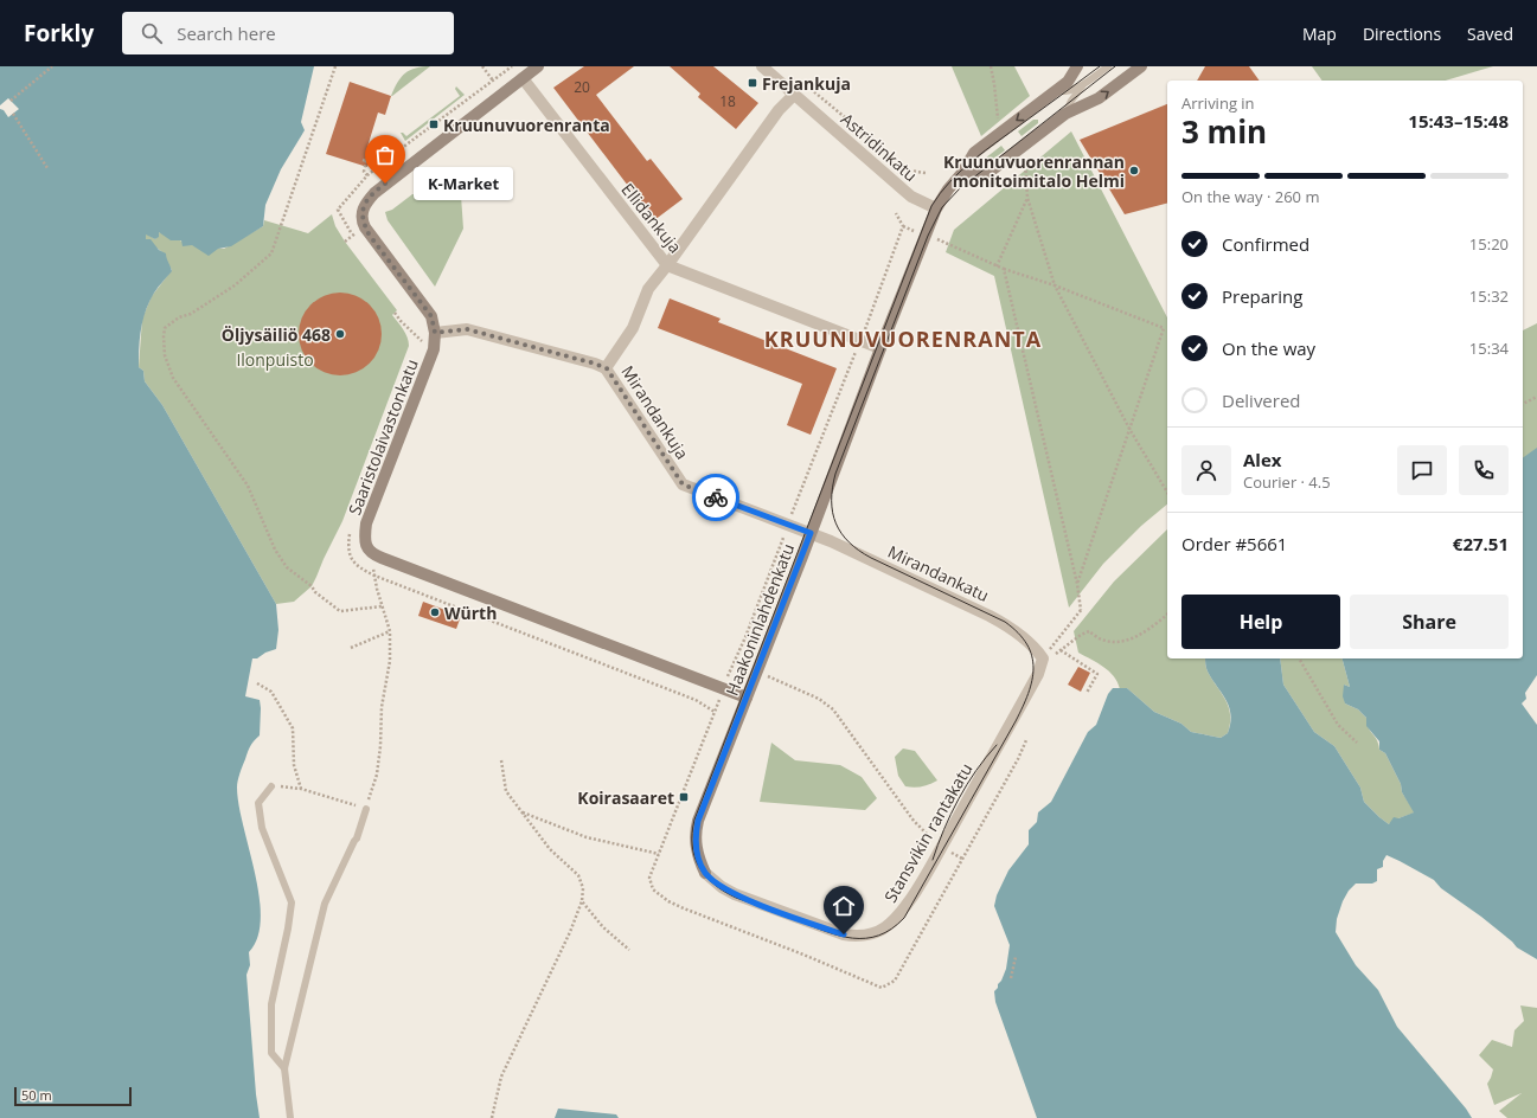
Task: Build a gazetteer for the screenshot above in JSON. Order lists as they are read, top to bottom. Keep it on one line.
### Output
{"streets":{"street":["Astridinkatu","Ellidankuja","Mirandankuja","Saaristolaivastonkatu","Mirandankatu","Haakoninlahdenkatu","Stansvikin rantakatu"]},"crossings":[["Astridinkatu","Haakoninlahdenkatu"],["Ellidankuja","Saaristolaivastonkatu"],["Ellidankuja","Haakoninlahdenkatu"],["Mirandankuja","Saaristolaivastonkatu"],["Mirandankuja","Mirandankatu"],["Mirandankuja","Haakoninlahdenkatu"],["Mirandankatu","Haakoninlahdenkatu"],["Mirandankatu","Stansvikin rantakatu"],["Haakoninlahdenkatu","Stansvikin rantakatu"]],"districts":["KRUUNUVUORENRANTA"],"parks":["Ilonpuisto"],"places":{"transit":["Frejankuja","Kruunuvuorenranta","Koirasaaret"],"other":["Kruunuvuorenrannan monitoimitalo Helmi","K-Market","Öljysäiliö 468","Würth"]},"house_numbers":["20","18"],"scale_bar":"50 m","page":{"header":"Forkly","search":"Search here","nav":["Map","Directions","Saved"],"heading":["3 min","Arriving in","15:43–15:48"],"panel":["Alex","Courier · 4.5","Order #5661","€27.51"],"bar":"On the way · 260 m","bubble":"K-Market","list":[["Confirmed","15:20"],["Preparing","15:32"],["On the way","15:34"],"Delivered"],"buttons":["Help","Share"],"scale":"50 m"}}
